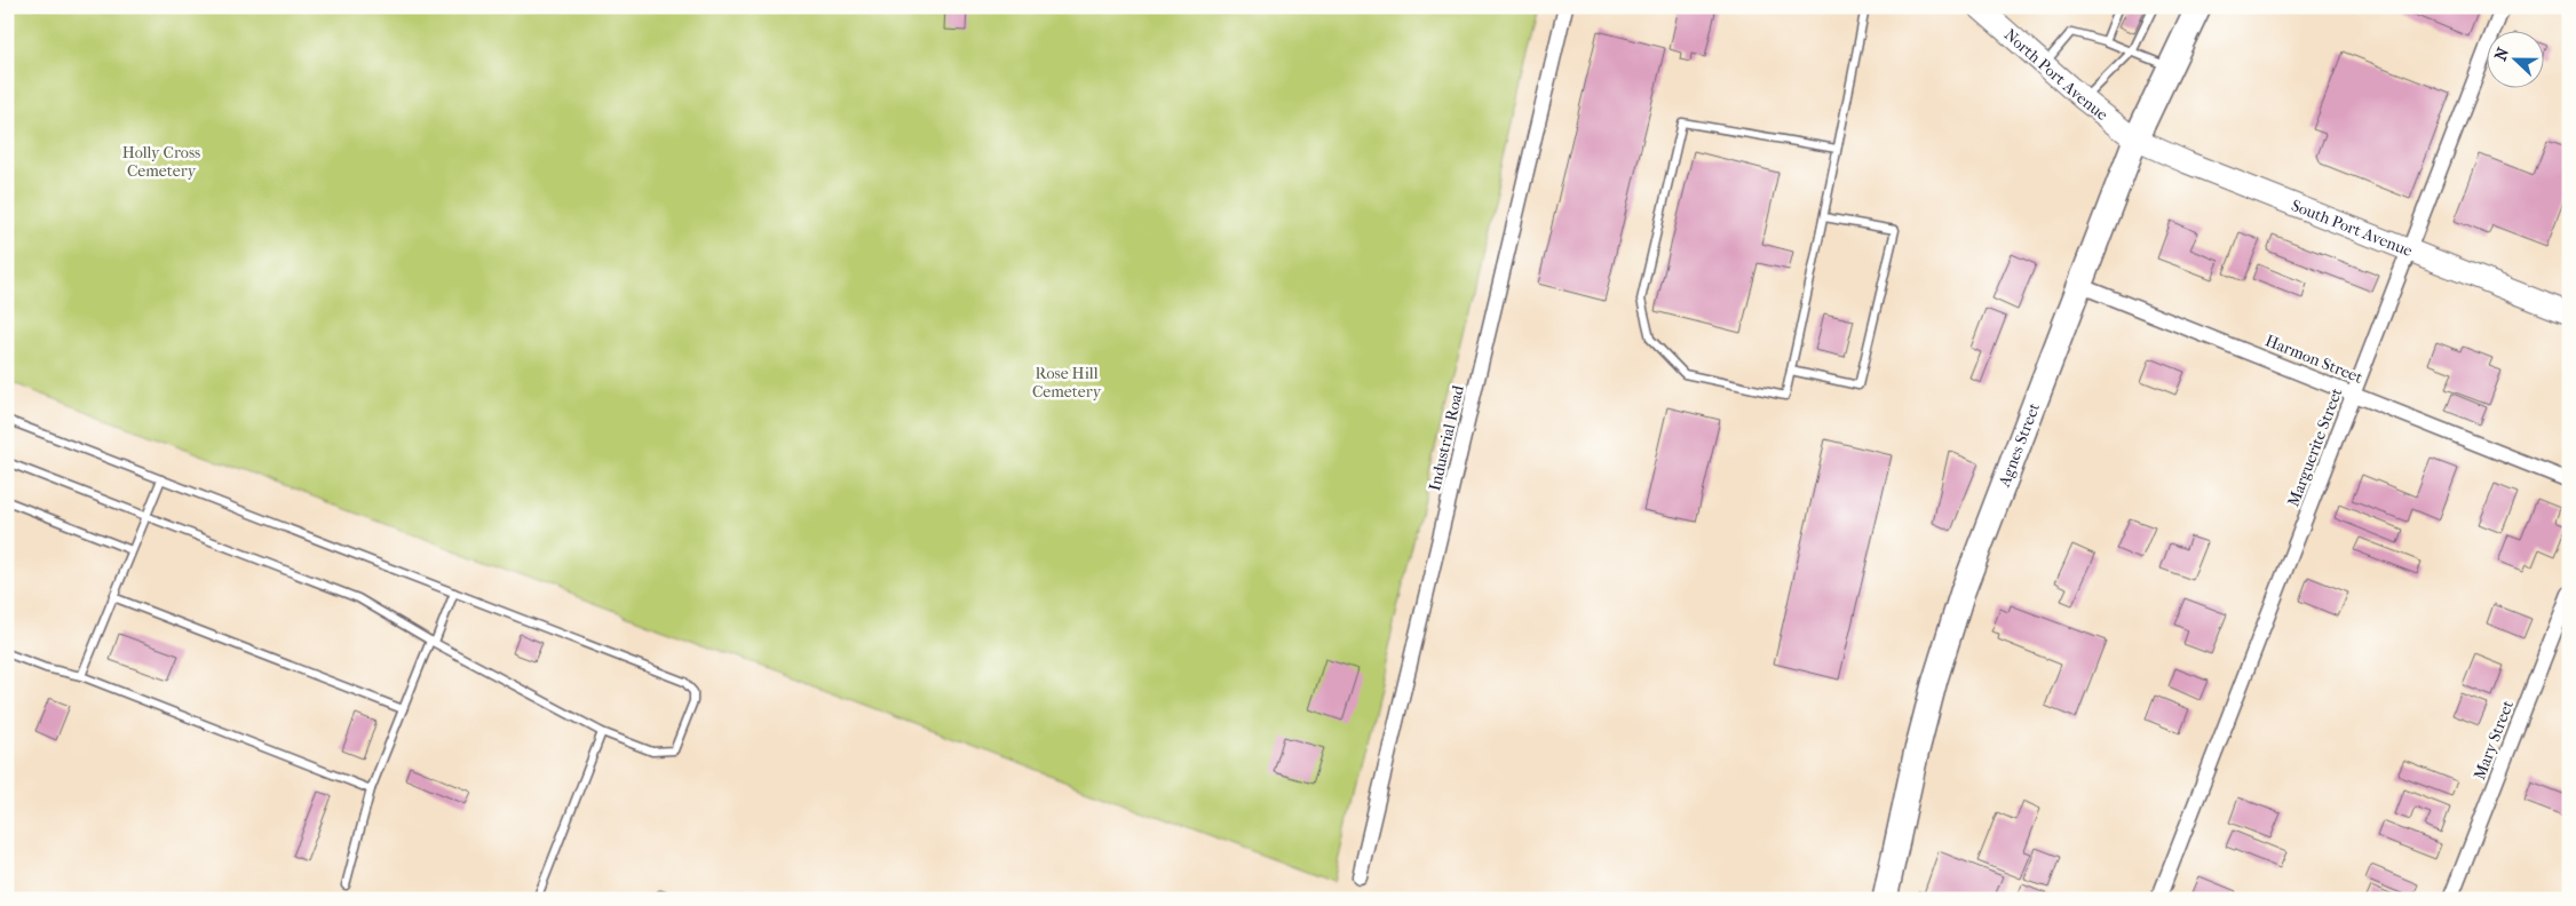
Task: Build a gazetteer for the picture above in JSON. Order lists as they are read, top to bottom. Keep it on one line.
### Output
{"streets":{"main road":["North Port Avenue","South Port Avenue","Agnes Street"],"street":["Harmon Street","Industrial Road","Marguerite Street","Mary Street"]},"crossings":[["North Port Avenue","South Port Avenue"],["North Port Avenue","Agnes Street"],["South Port Avenue","Agnes Street"],["South Port Avenue","Marguerite Street"],["Harmon Street","Agnes Street"],["Harmon Street","Marguerite Street"]],"parks":["Holly Cross Cemetery","Rose Hill Cemetery"],"north":"left"}
